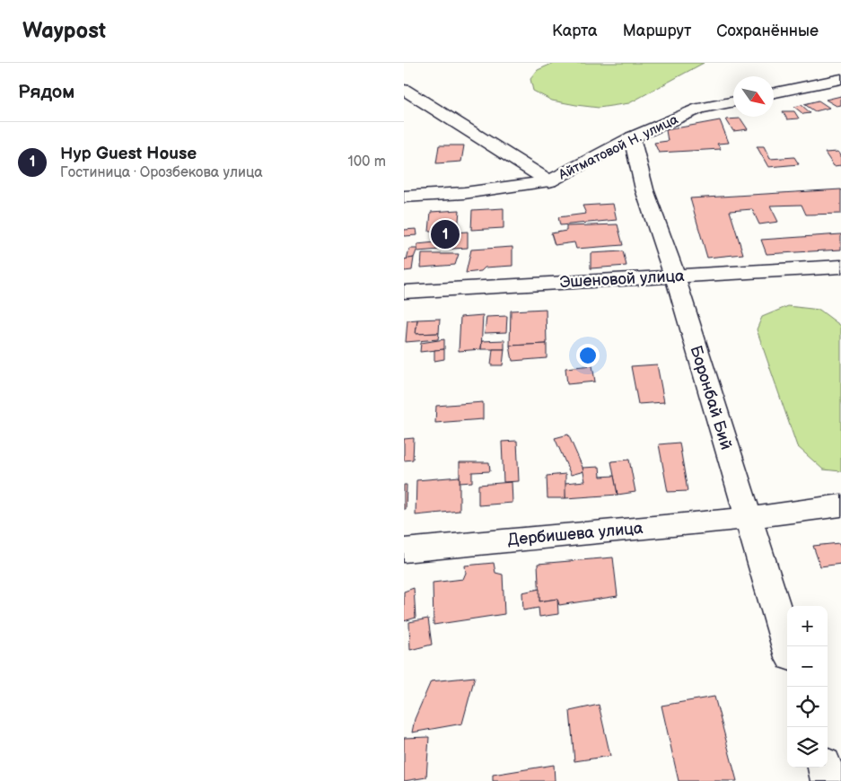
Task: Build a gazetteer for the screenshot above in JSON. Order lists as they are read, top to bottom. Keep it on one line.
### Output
{"streets":{"street":["Айтматовой Н. улица","Эшеновой улица","Боронбай Бий","Дербишева улица"]},"crossings":[["Айтматовой Н. улица","Боронбай Бий"],["Эшеновой улица","Боронбай Бий"],["Боронбай Бий","Дербишева улица"]],"north":"bottom right","page":{"header":"Waypost","nav":["Карта","Маршрут","Сохранённые"],"heading":"Рядом","list":[{"mark":"1","name":"Нур Guest House","note":"Гостиница · Орозбекова улица","value":"100 m"}],"pins":"1","map_buttons":["+","−"]}}
